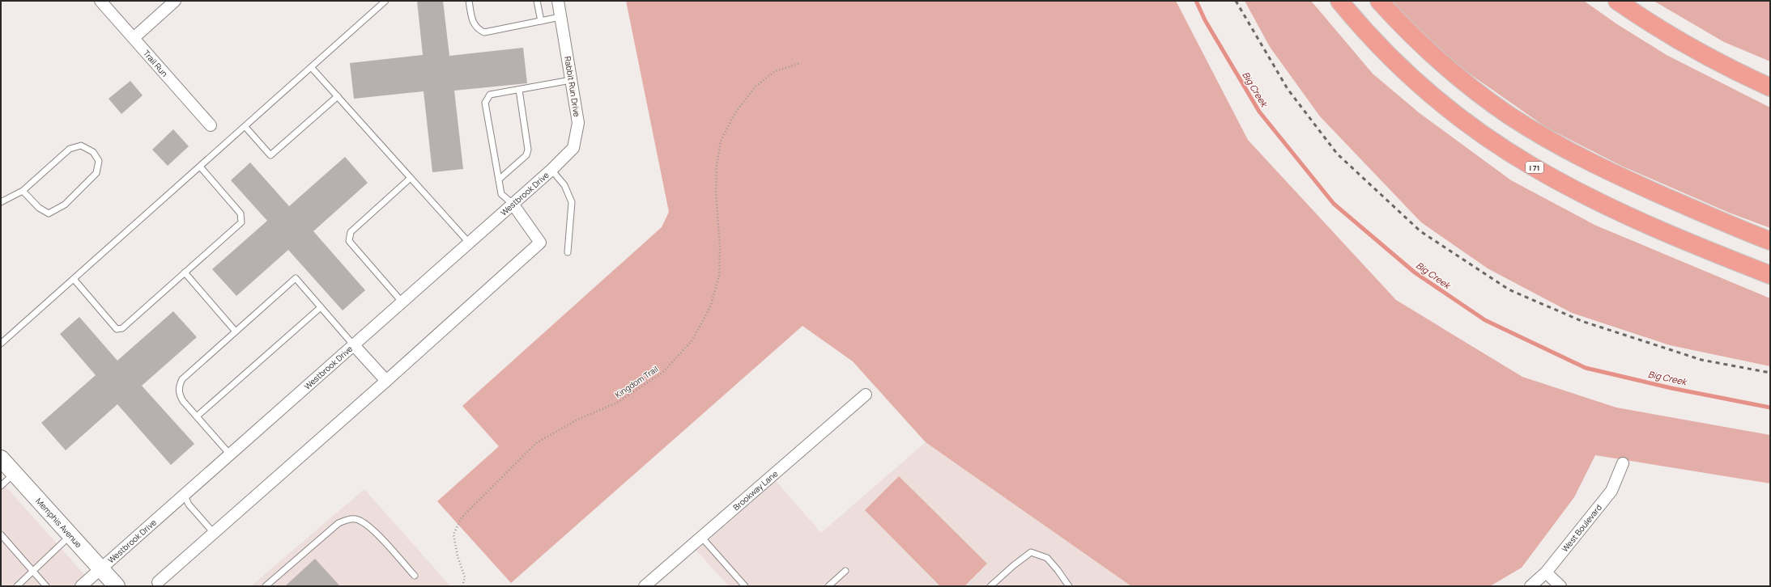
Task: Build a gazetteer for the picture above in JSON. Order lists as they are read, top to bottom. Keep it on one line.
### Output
{"streets":{"highway":["I 71"],"main road":["Memphis Avenue"],"street":["Trail Run","Rabbit Run Drive","Westbrook Drive","Brookway Lane","West Boulevard"],"path":["Kingdom Trail"]},"crossings":[["Rabbit Run Drive","Westbrook Drive"],["Westbrook Drive","Memphis Avenue"]],"water":["Big Creek"]}
